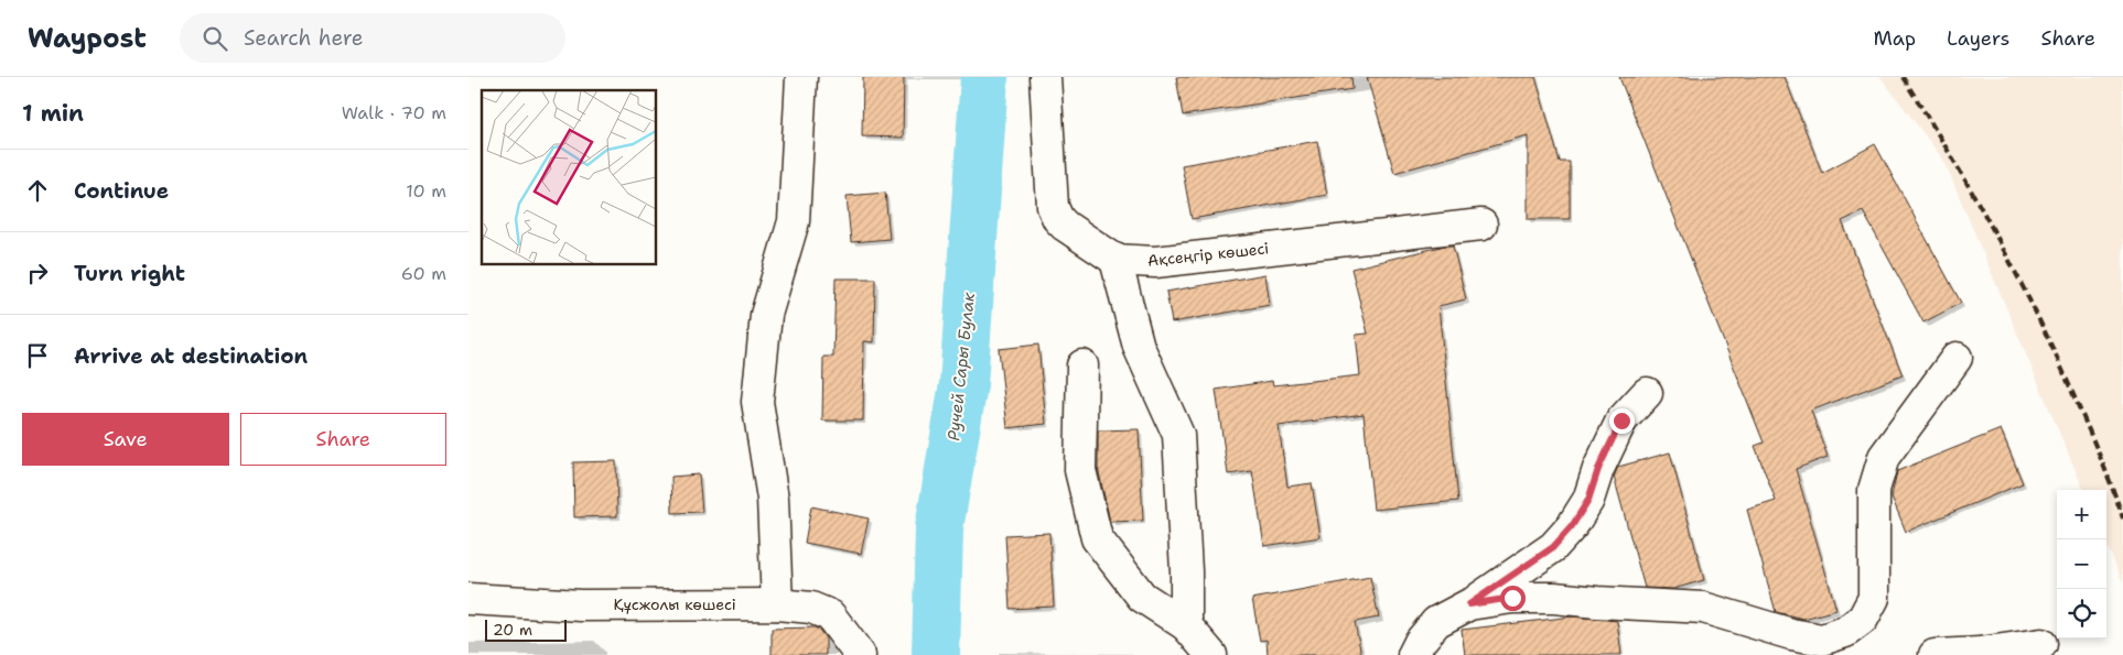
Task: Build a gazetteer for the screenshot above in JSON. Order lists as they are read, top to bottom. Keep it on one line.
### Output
{"streets":{"street":["Ақсеңгір көшесі","Құсжолы көшесі"]},"water":["Ручей Сары Булак"],"scale_bar":"20 m","page":{"header":"Waypost","search":"Search here","nav":["Map","Layers","Share"],"heading":["1 min","Walk · 70 m"],"list":[["Continue","10 m"],["Turn right","60 m"],"Arrive at destination"],"buttons":["Save","Share"],"map_buttons":["+","−"],"scale":"20 m"}}
